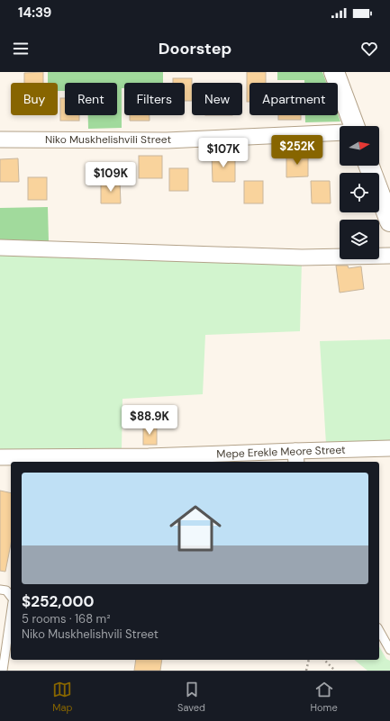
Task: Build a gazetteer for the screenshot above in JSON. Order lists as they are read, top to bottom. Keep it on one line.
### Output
{"streets":{"street":["Niko Muskhelishvili Street","Mepe Erekle Meore Street"]},"north":"right","page":{"status":"14:39","header":"Doorstep","chip":["Buy","Rent","Filters","New","Apartment"],"price":["$252K","$107K","$109K","$88.9K"],"list":[{"name":"$252,000","note":"5 rooms · 168 m² · Niko Muskhelishvili Street"}],"tabs":["Map","Saved","Home"]}}
